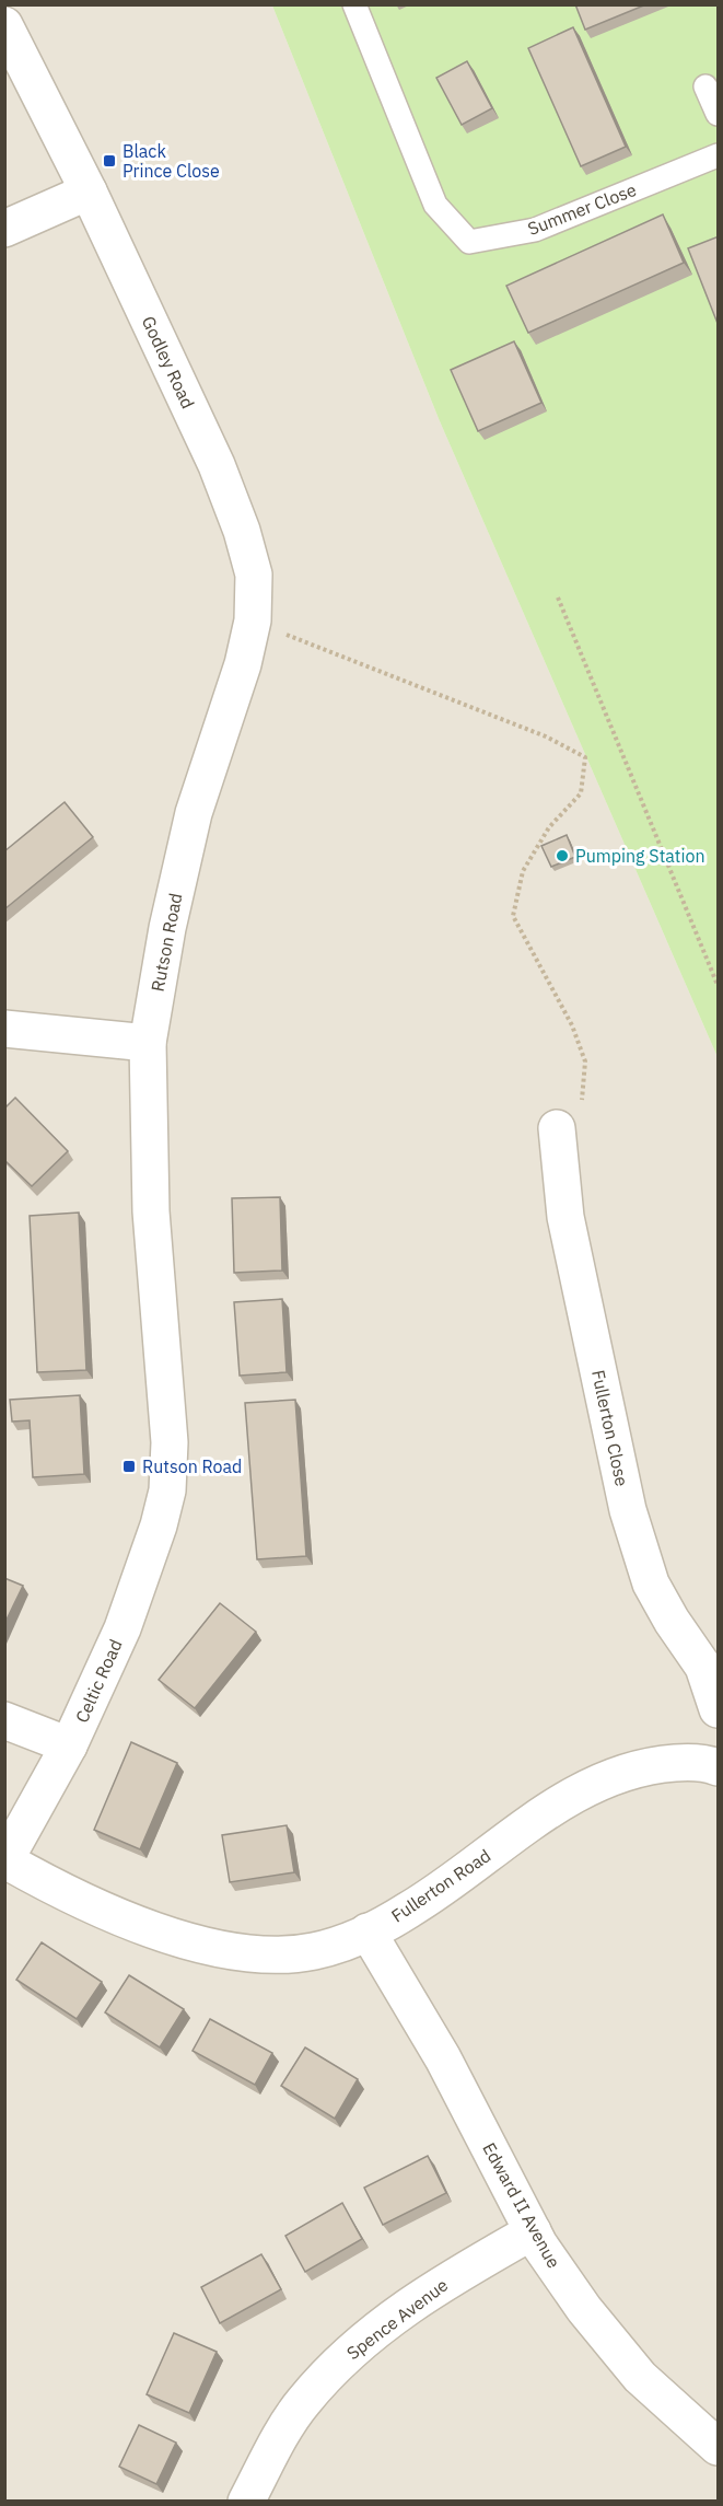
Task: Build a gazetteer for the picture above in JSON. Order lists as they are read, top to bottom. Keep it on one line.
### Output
{"streets":{"street":["Godley Road","Rutson Road","Fullerton Close","Celtic Road","Fullerton Road","Edward II Avenue","Spence Avenue"],"lane":["Summer Close"]},"crossings":[["Godley Road","Rutson Road"],["Rutson Road","Celtic Road"],["Celtic Road","Fullerton Road"],["Fullerton Road","Edward II Avenue"],["Edward II Avenue","Spence Avenue"]],"places":{"transit":["Black Prince Close","Rutson Road"],"other":["Pumping Station"]}}
